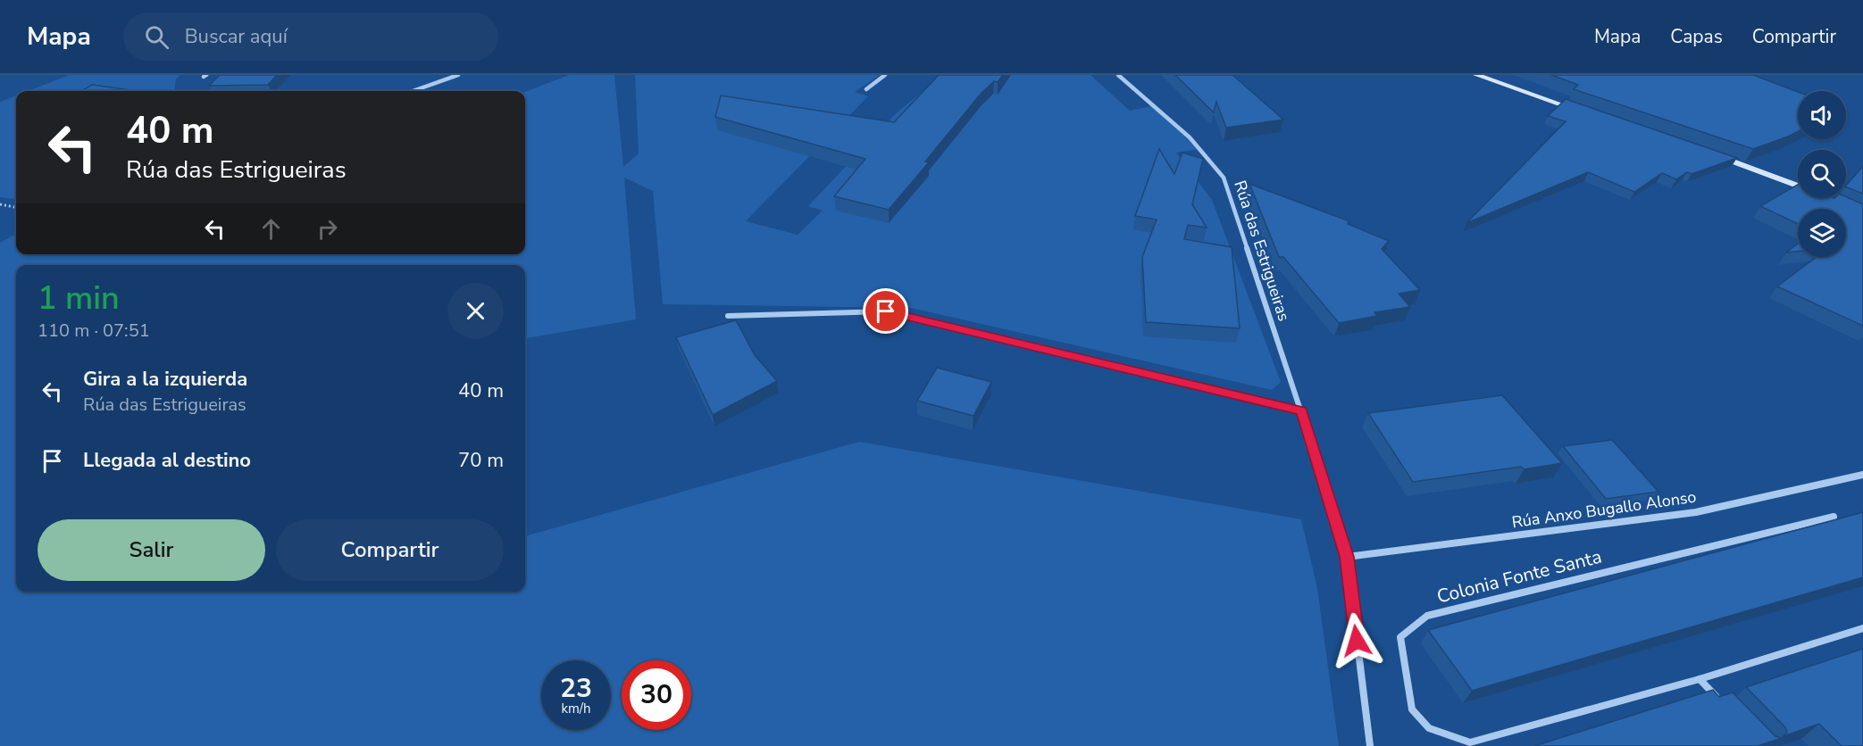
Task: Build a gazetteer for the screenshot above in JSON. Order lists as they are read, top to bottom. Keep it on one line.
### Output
{"streets":{"street":["Rúa das Estrigueiras","Rúa Anxo Bugallo Alonso","Colonia Fonte Santa"]},"crossings":[["Rúa das Estrigueiras","Rúa Anxo Bugallo Alonso"]],"page":{"header":"Mapa","search":"Buscar aquí","nav":["Mapa","Capas","Compartir"],"turn":["40 m","Rúa das Estrigueiras"],"heading":["1 min","110 m · 07:51"],"list":[{"name":"Gira a la izquierda","note":"Rúa das Estrigueiras","value":"40 m"},{"name":"Llegada al destino","value":"70 m"}],"buttons":["Salir","Compartir"],"speed":"23 km/h","limit":"30"}}
